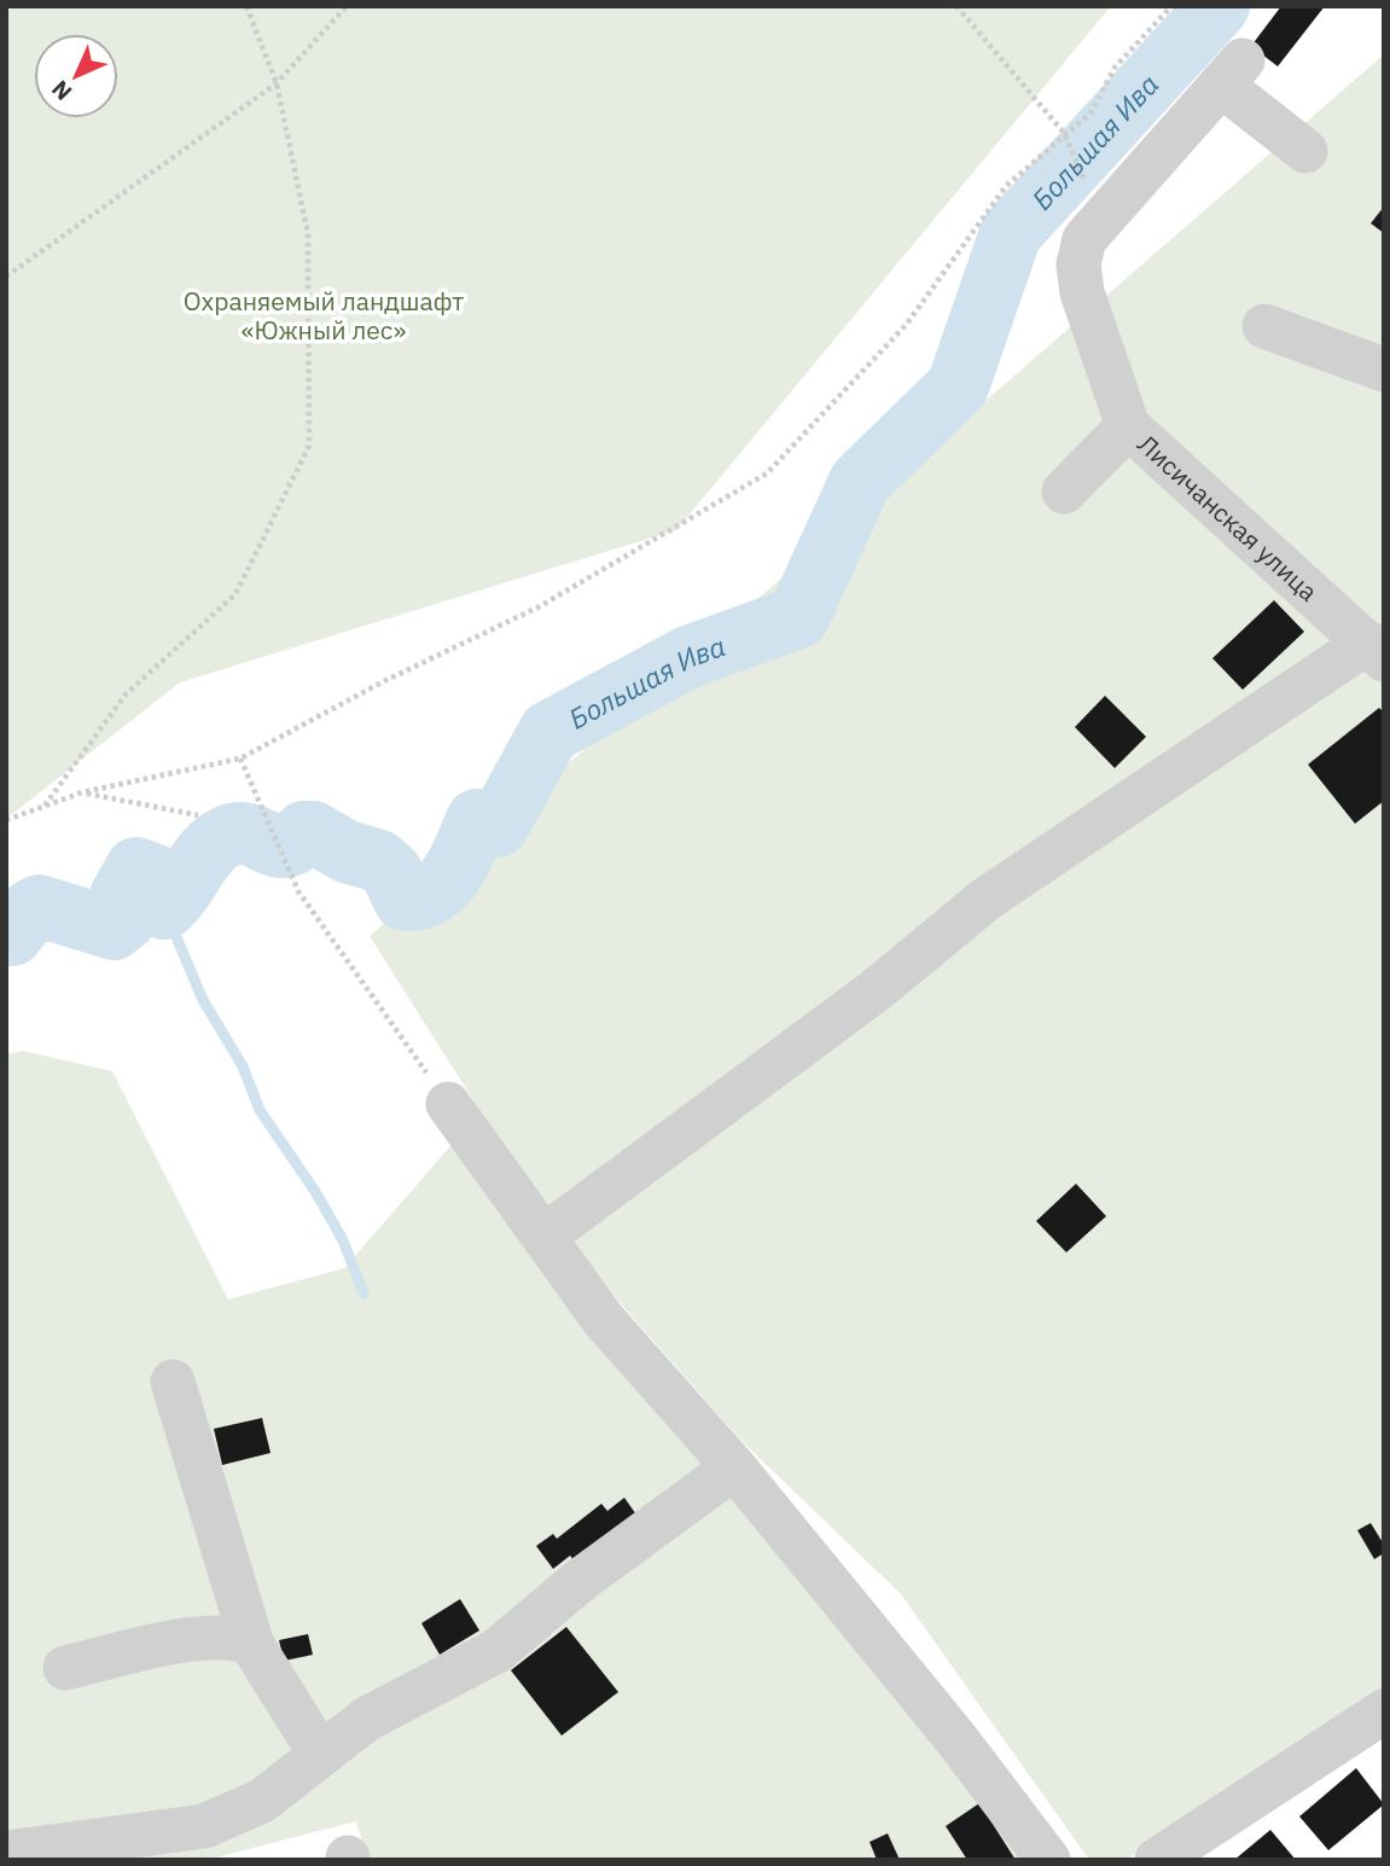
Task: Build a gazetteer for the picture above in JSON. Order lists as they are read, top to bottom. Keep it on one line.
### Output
{"streets":{"street":["Лисичанская улица"]},"water":["Большая Ива"],"parks":["Охраняемый ландшафт «Южный лес»"],"north":"bottom left"}
